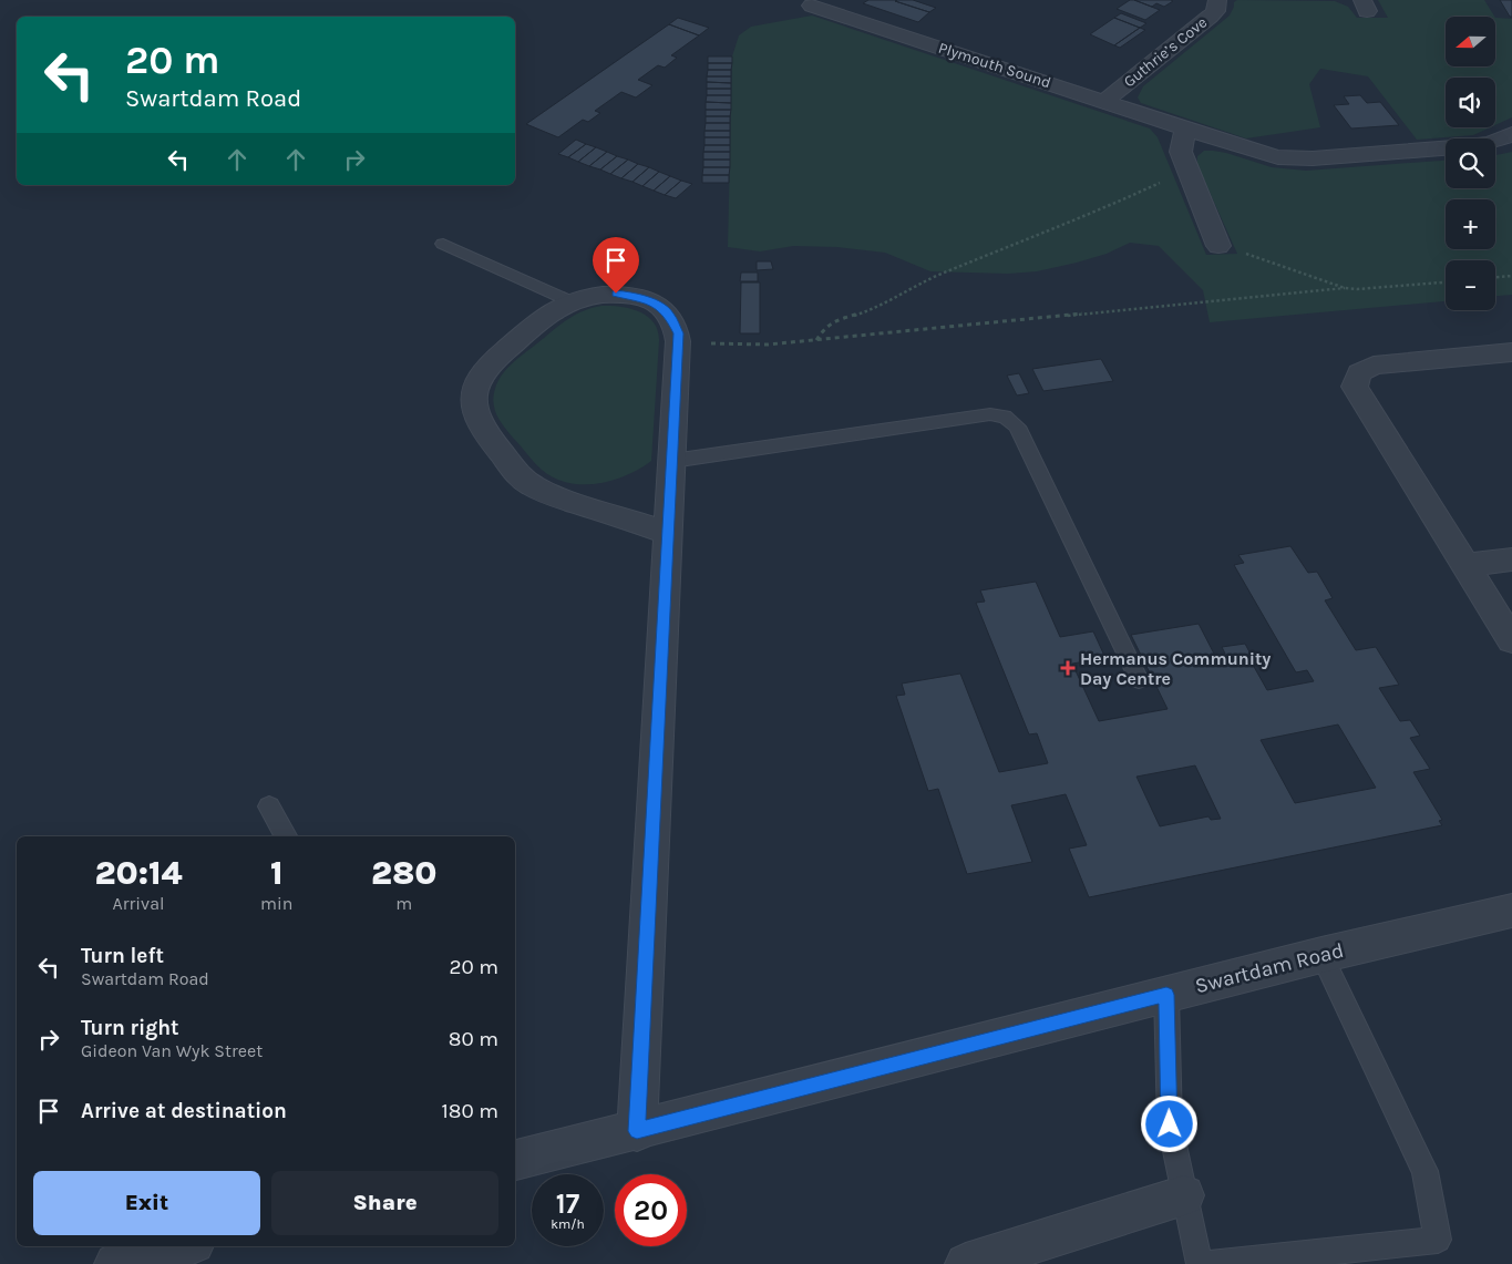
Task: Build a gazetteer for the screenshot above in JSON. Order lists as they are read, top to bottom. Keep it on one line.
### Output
{"streets":{"street":["Guthrie’s Cove","Plymouth Sound","Swartdam Road"]},"crossings":[["Guthrie’s Cove","Plymouth Sound"]],"places":{"health":["Hermanus Community Day Centre"]},"north":"left","page":{"map_buttons":["+","−"],"turn":["20 m","Swartdam Road"],"eta":["20:14","Arrival","1","min","280","m"],"list":[{"name":"Turn left","note":"Swartdam Road","value":"20 m"},{"name":"Turn right","note":"Gideon Van Wyk Street","value":"80 m"},{"name":"Arrive at destination","value":"180 m"}],"buttons":["Exit","Share"],"speed":"17 km/h","limit":"20"}}
